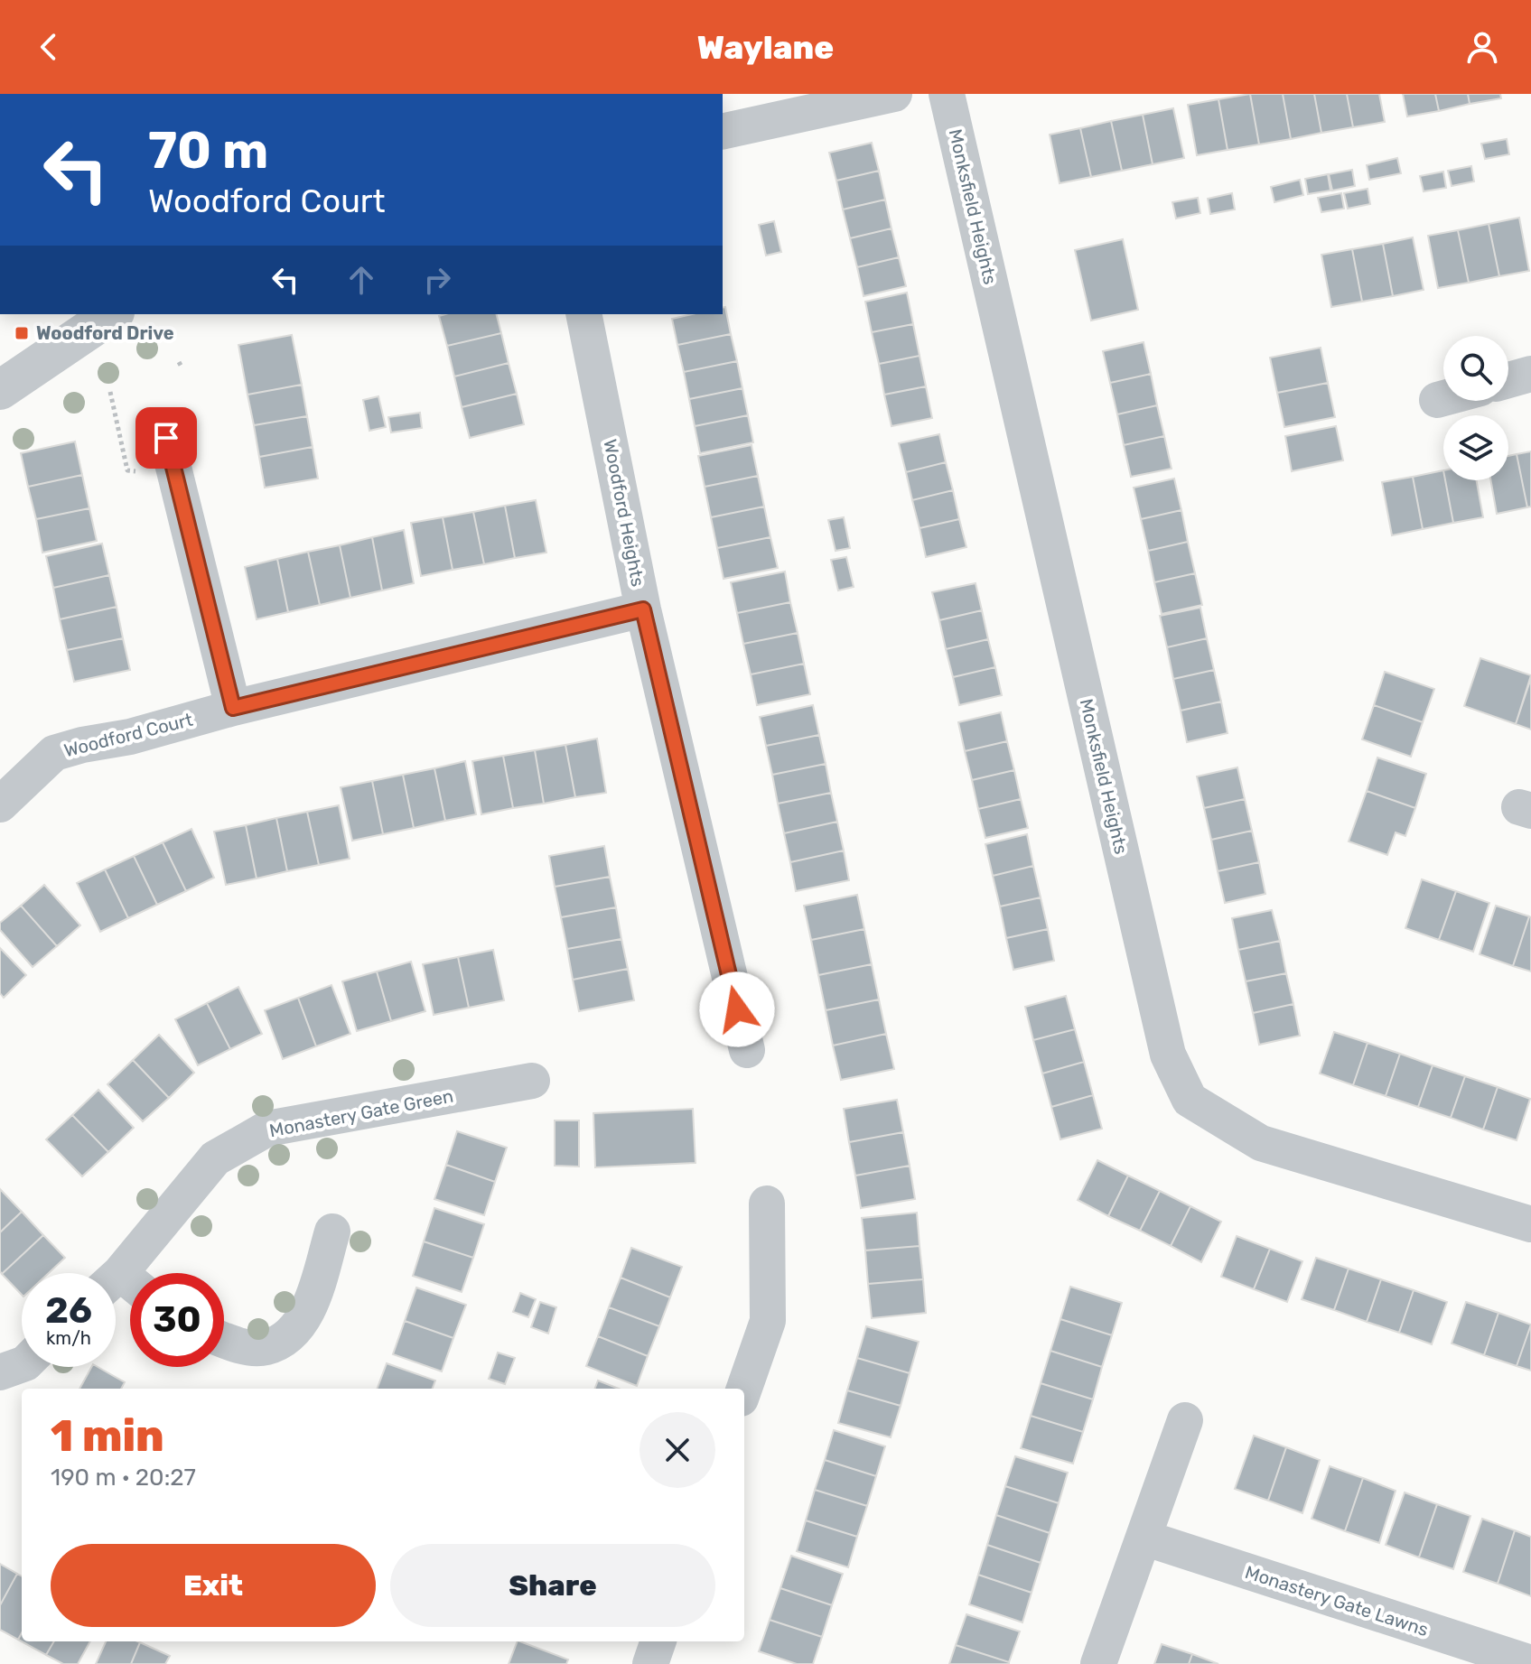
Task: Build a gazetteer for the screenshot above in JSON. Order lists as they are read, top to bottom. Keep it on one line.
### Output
{"streets":{"street":["Monksfield Heights","Woodford Heights","Woodford Court","Monastery Gate Green","Monastery Gate Lawns"]},"crossings":[["Woodford Heights","Woodford Court"]],"places":{"transit":["Woodford Drive"]},"page":{"header":"Waylane","turn":["70 m","Woodford Court"],"speed":"26 km/h","limit":"30","heading":["1 min","190 m · 20:27"],"buttons":["Exit","Share"]}}
